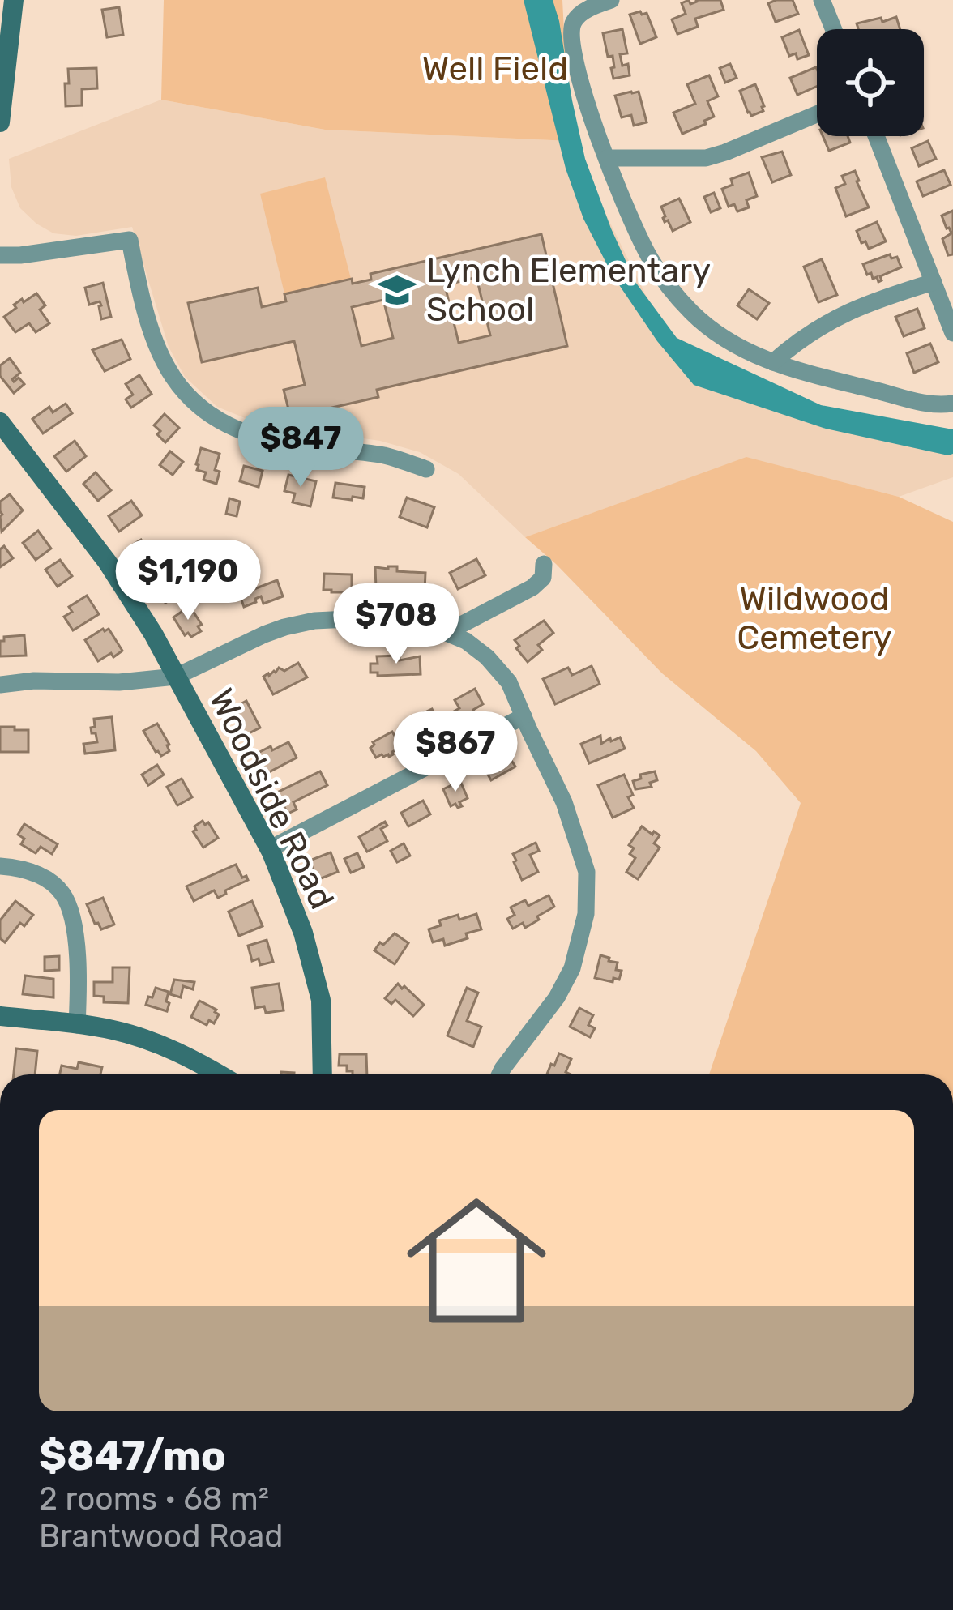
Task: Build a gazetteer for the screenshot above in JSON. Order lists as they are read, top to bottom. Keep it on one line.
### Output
{"streets":{"street":["Woodside Road"]},"parks":["Well Field","Wildwood Cemetery"],"places":{"school or university":["Lynch Elementary School"]},"page":{"price":["$847","$1,190","$708","$867"],"list":[{"name":"$847/mo","note":"2 rooms · 68 m² · Brantwood Road"}]}}
